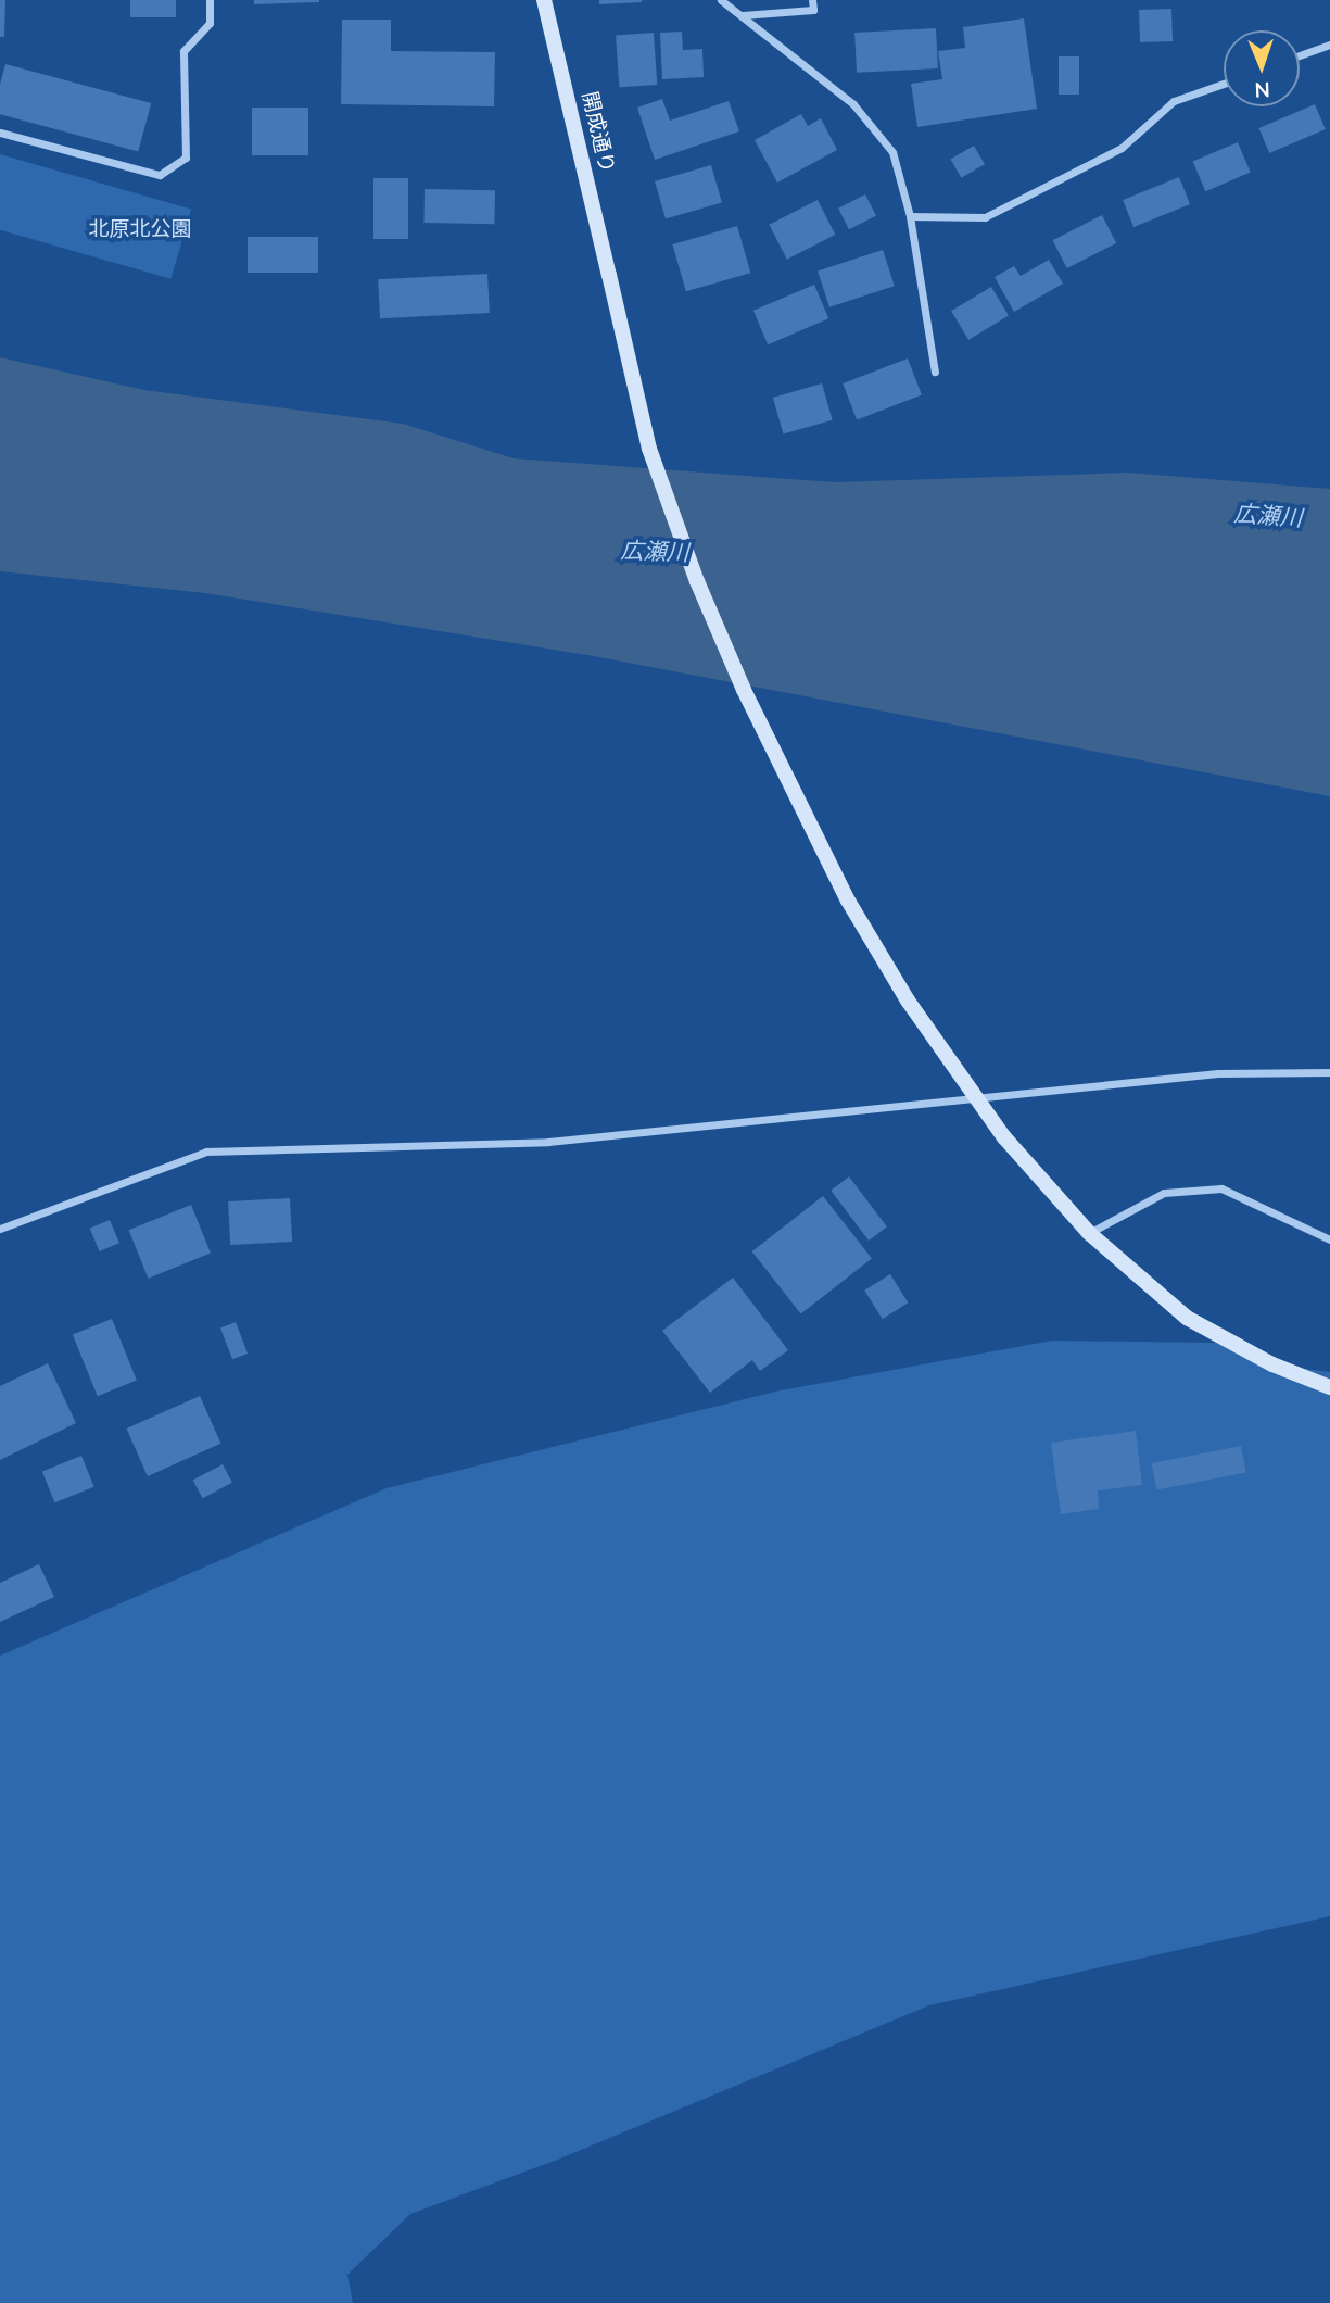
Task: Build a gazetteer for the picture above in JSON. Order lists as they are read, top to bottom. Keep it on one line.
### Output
{"streets":{"street":["開成通り"]},"water":["広瀬川"],"parks":["北原北公園"],"north":"bottom"}
